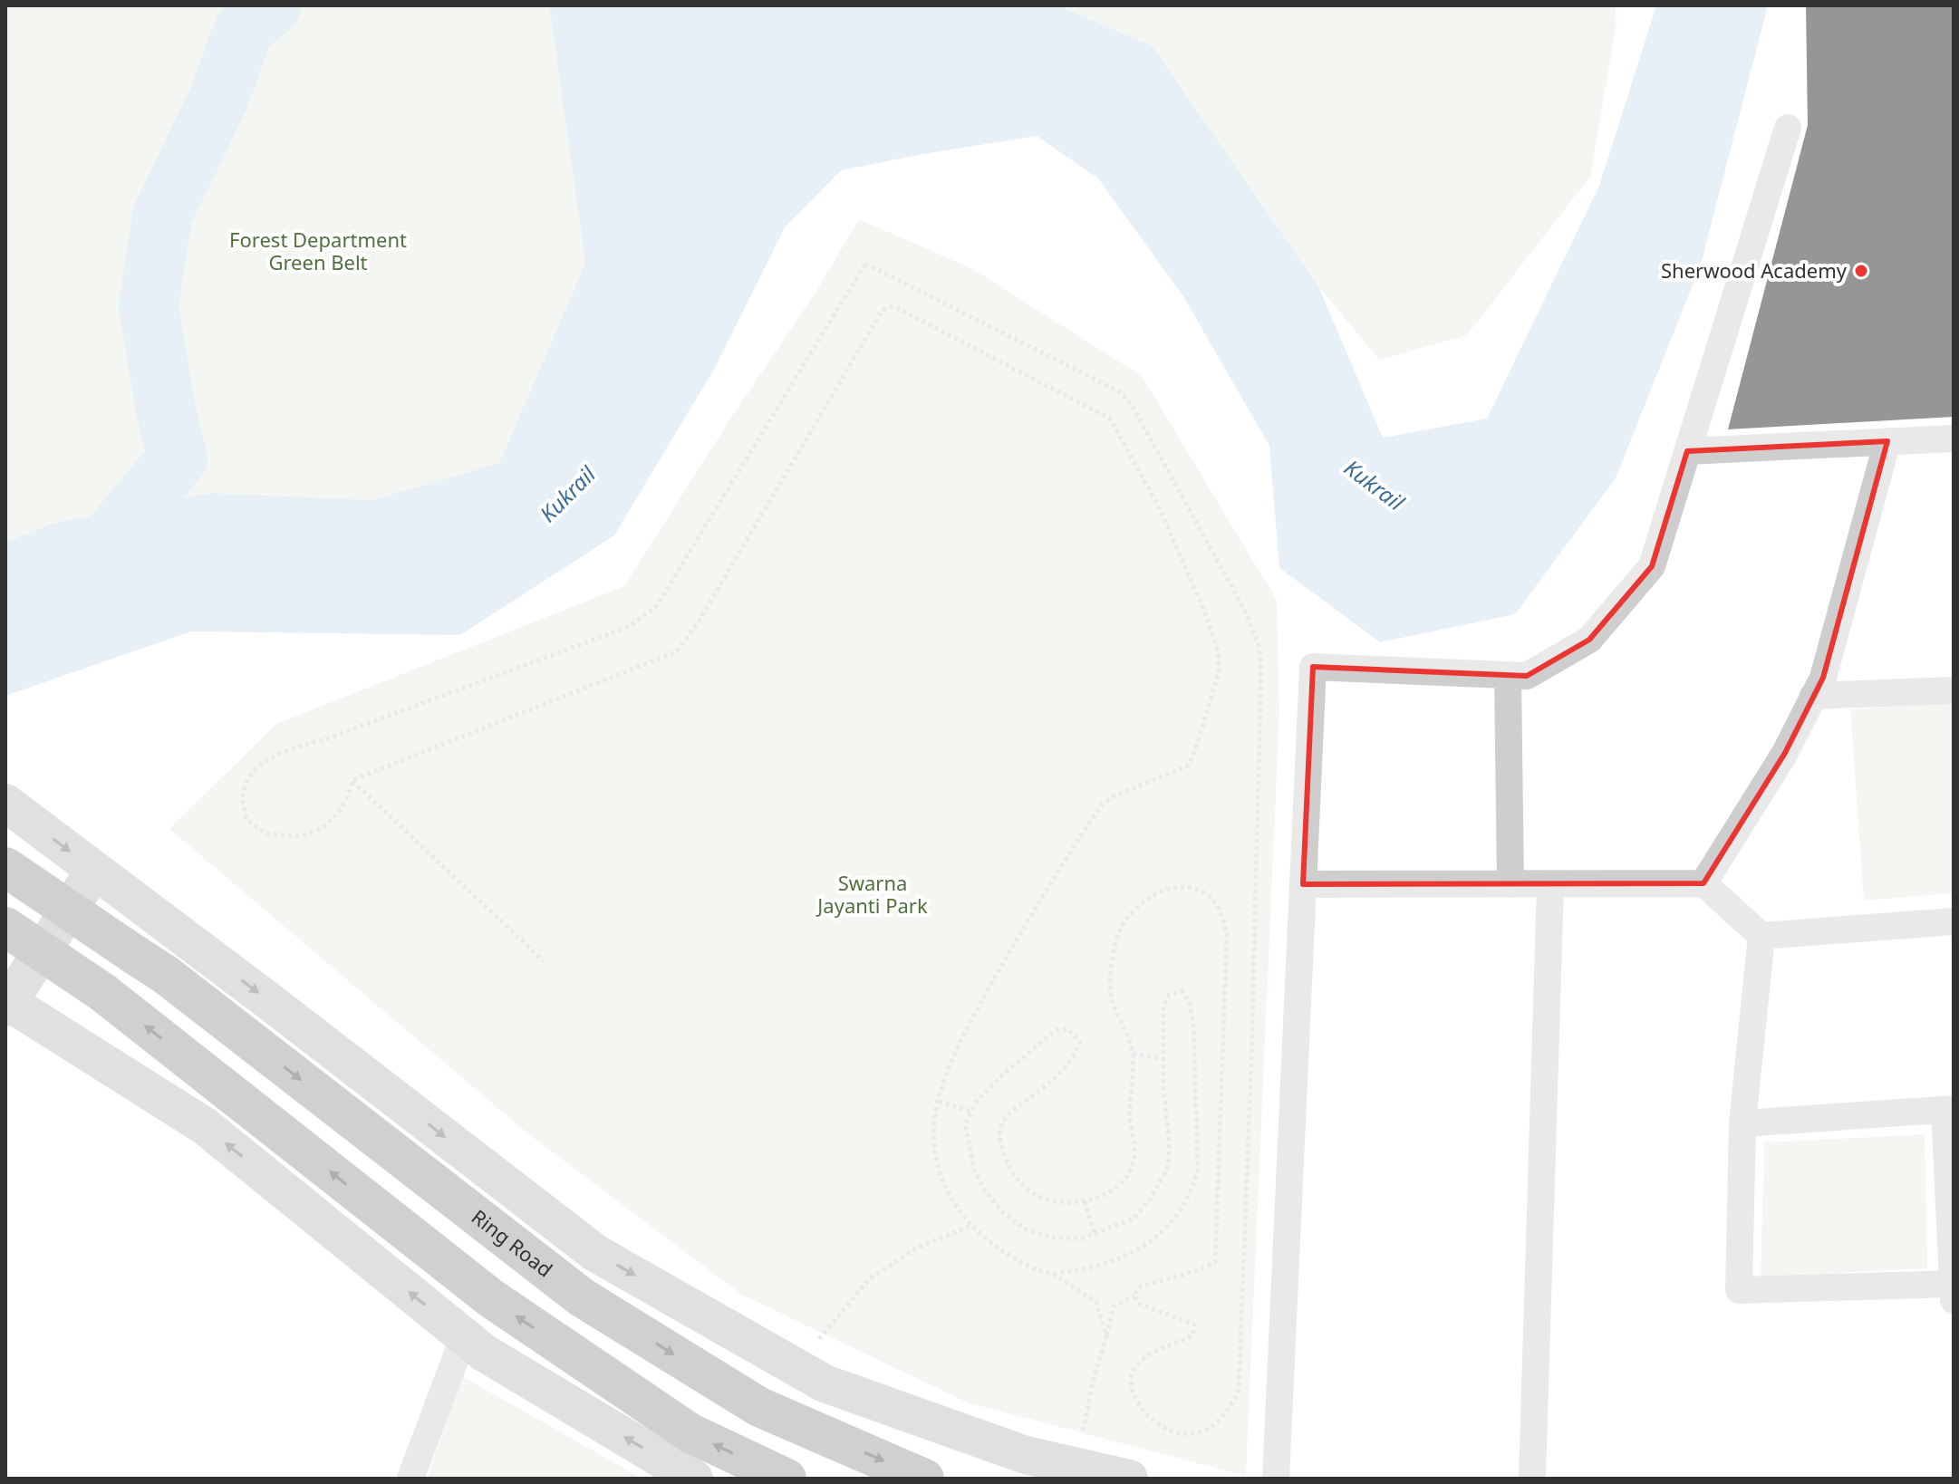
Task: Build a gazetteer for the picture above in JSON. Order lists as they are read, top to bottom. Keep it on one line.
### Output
{"streets":{"highway":["Ring Road"]},"water":["Kukrail"],"parks":["Forest Department Green Belt","Swarna Jayanti Park"],"places":["Sherwood Academy"]}
